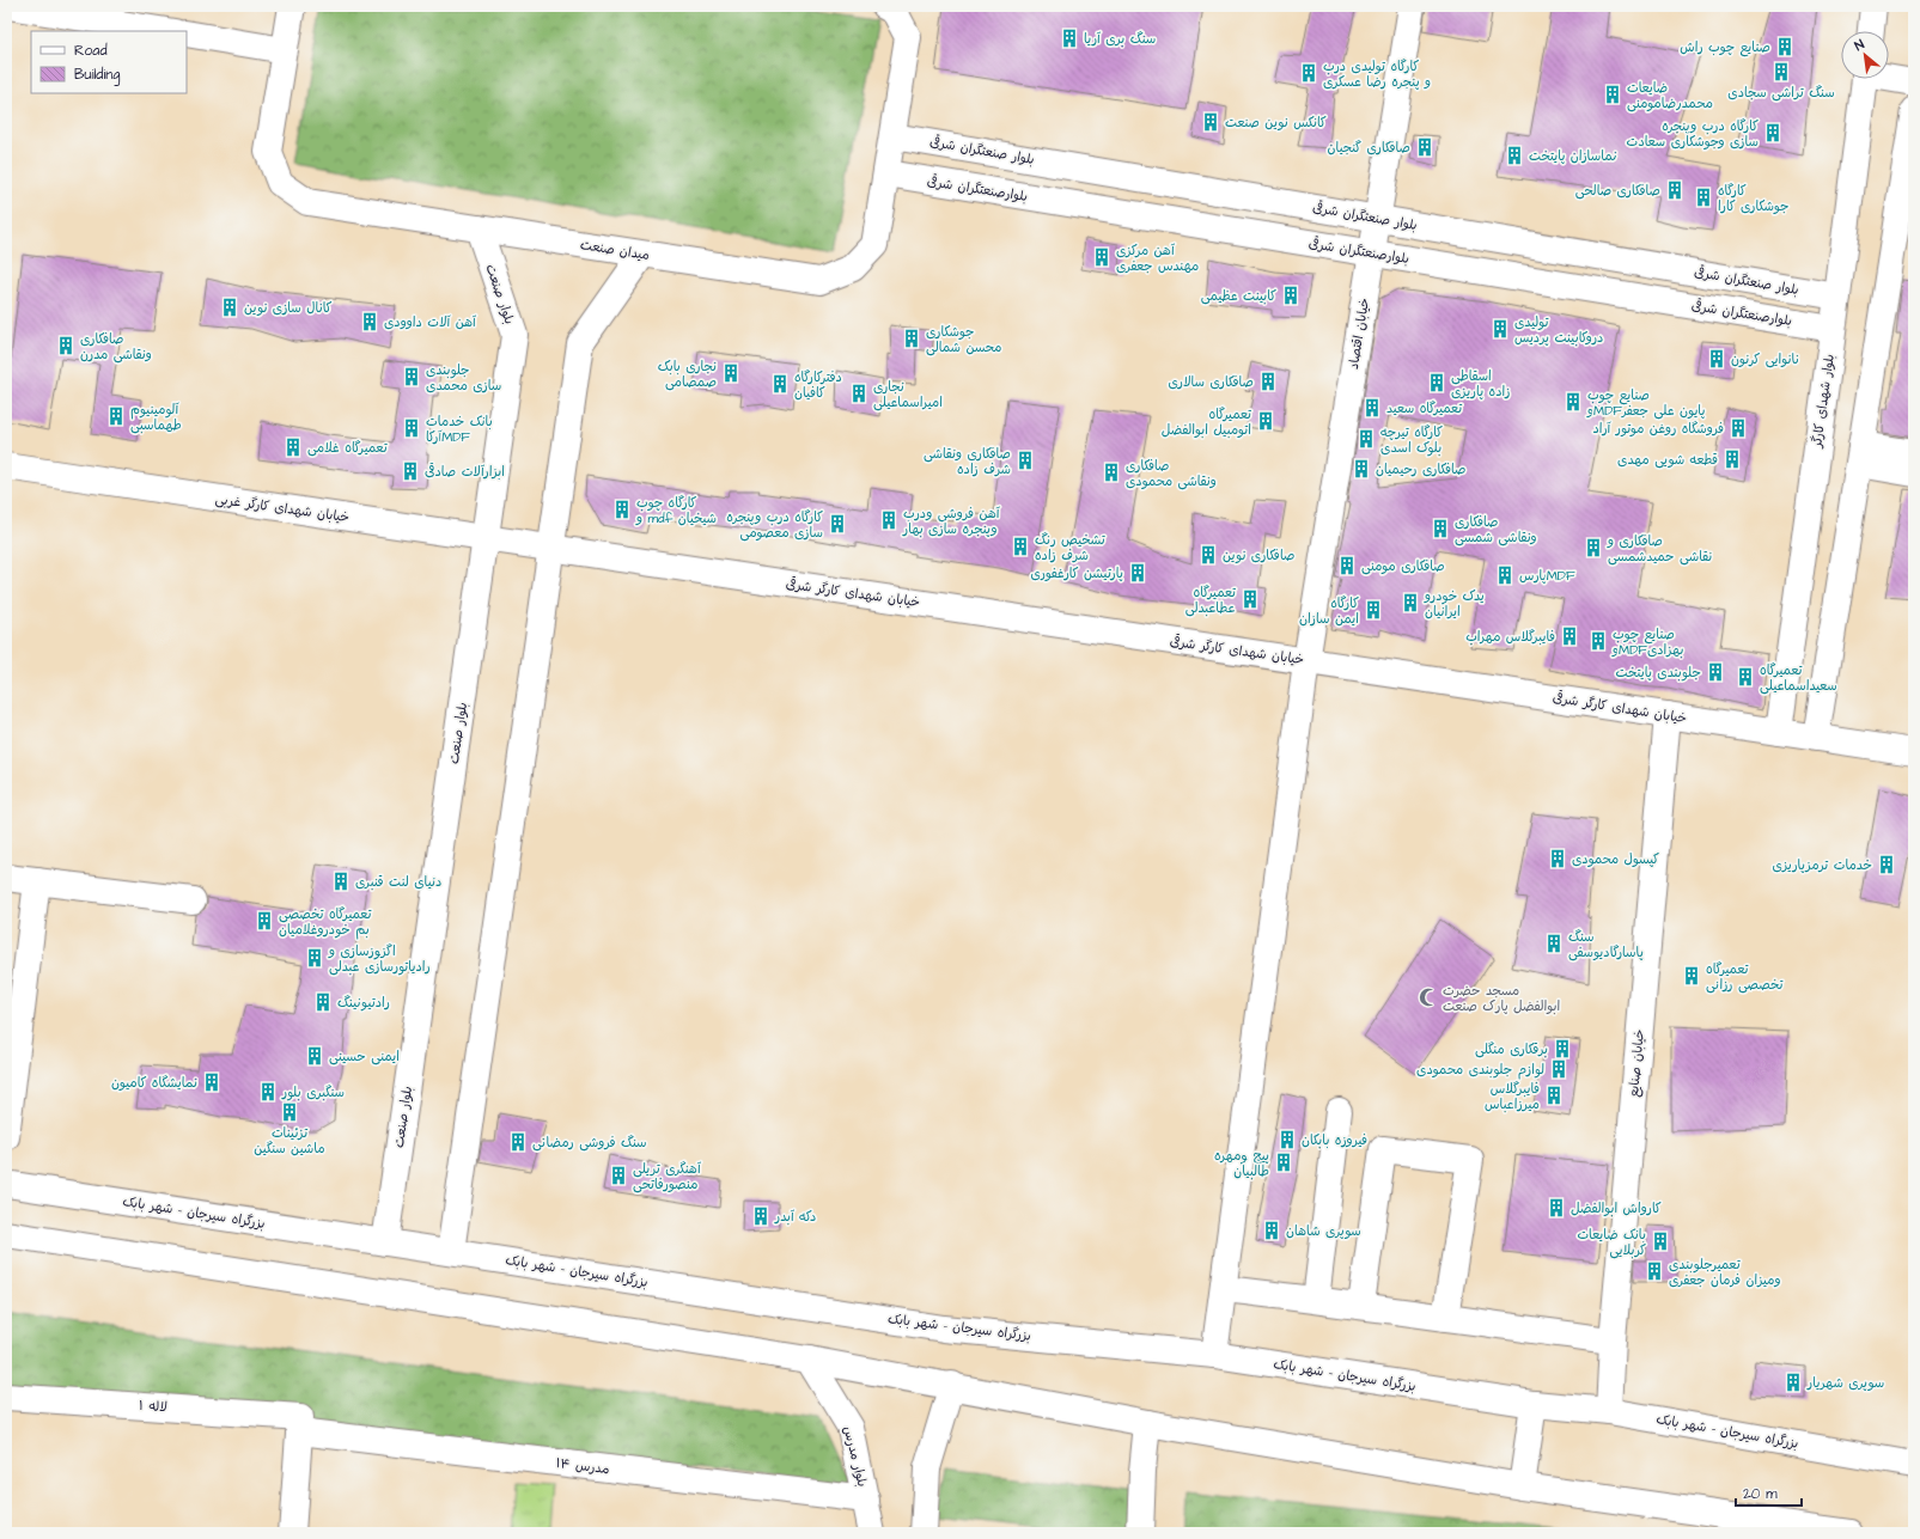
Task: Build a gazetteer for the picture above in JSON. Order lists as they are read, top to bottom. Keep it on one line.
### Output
{"streets":{"main road":["بلوار صنعتگران شرقی","بلوارصنعتگران شرقی","میدان صنعت","بلوار صنعت","خیابان اقتصاد","بلوار شهدای کارگر","خیابان شهدای کارگر غربی","خیابان شهدای کارگر شرقی","خیابان صنایع","بزرگراه سیرجان - شهر بابک","لاله ۱","بلوار مدرس","مدرس ۱۴"]},"crossings":[["بلوار صنعتگران شرقی","میدان صنعت"],["بلوار صنعتگران شرقی","خیابان اقتصاد"],["بلوار صنعتگران شرقی","بلوار شهدای کارگر"],["بلوارصنعتگران شرقی","میدان صنعت"],["بلوارصنعتگران شرقی","خیابان اقتصاد"],["بلوارصنعتگران شرقی","بلوار شهدای کارگر"],["میدان صنعت","بلوار صنعت"],["بلوار صنعت","خیابان شهدای کارگر غربی"],["بلوار صنعت","بزرگراه سیرجان - شهر بابک"],["خیابان اقتصاد","خیابان شهدای کارگر شرقی"],["خیابان اقتصاد","بزرگراه سیرجان - شهر بابک"],["بلوار شهدای کارگر","خیابان شهدای کارگر شرقی"],["خیابان شهدای کارگر غربی","خیابان شهدای کارگر شرقی"],["خیابان شهدای کارگر شرقی","خیابان صنایع"],["خیابان صنایع","بزرگراه سیرجان - شهر بابک"],["لاله ۱","مدرس ۱۴"],["بلوار مدرس","مدرس ۱۴"]],"places":{"building":["سنگ بری آریا","صنایع چوب راش","سنگ تراشی سجادی","کارگاه تولیدی درب و پنجره رضا عسکری","ضایعات محمدرضامومنی","کانکس نوین صنعت","کارگاه درب وپنجره سازی وجوشکاری سعادت","صافکاری گنجیان","نماسازان پایتخت","صافکاری صالحی","کارگاه جوشکاری کارا","آهن مرکزی مهندس جعفری","کابینت عظیمی","کانال سازی نوین","آهن آلات داوودی","تولیدی دروکابینت پردیس","جوشکاری محسن شمالی","صافکاری ونقاشی مدرن","نانوایی کرنون","نجاری بابک صمصامی","جلوبندی سازی محمدی","صافکاری سالاری","اسقاطی زاده پاریزی","دفترکارگاه کافیان","نجاری امیراسماعیلی","صنایع چوب وMDFپایون علی جعفر","تعمیرگاه سعید","آلومینیوم طهماسبی","تعمیرگاه اتومبیل ابوالفضل","بانک خدمات آرکاMDF","فروشگاه روغن موتور آراد","کارگاه تیرچه بلوک اسدی","تعمیرگاه غلامی","قطعه شویی مهدی","صافکاری ونقاشی شرف زاده","صافکاری رحیمیان","ابزارآلات صادقی","صافکاری ونقاشی محمودی","کارگاه چوب و mdf شیخیان","آهن فروشی ودرب وپنجره سازی بهار","کارگاه درب وپنجره سازی معصومی","صافکاری ونقاشی شمسی","تشخیص رنگ شرف زاده","صافکاری و نقاشی حمیدشمسی","صافکاری نوین","صافکاری مومنی","پارتیشن کارغفوری","پارسMDF","تعمیرگاه عطاعبدلی","یدک خودرو ایرانیان","کارگاه ایمن سازان","فایبرگلاس مهراب","صنایع چوب وMDFبهزادی","جلوبندی پایتخت","تعمیرگاه سعیداسماعیلی","کپسول محمودی","خدمات ترمزپاریزی","دنیای لنت قنبری","تعمیرگاه تخصصی بم خودروغلامیان","سنگ پاسارگادیوسفی","اگزوزسازی و رادیاتورسازی عبدلی","تعمیرگاه تخصصی رزانی","رادتیونینگ","برقکاری منگلی","ایمنی حسینی","لوازم جلوبندی محمودی","نمایشگاه کامیون","سنگبری بلور","فایبرگلاس میرزاعباس","تزئینات ماشین سنگین","فیروزه بابکان","سنگ فروشی رمضانی","پیچ ومهره طالبیان","آهنگری تریلی منصورفاتحی","کارواش ابوالفضل","دکه آبدر","سوپری شاهان","بانک ضایعات کربلایی","تعمیرجلوبندی ومیزان فرمان جعفری","سوپری شهریار"],"mosque":["مسجد حضرت ابوالفضل پارک صنعت"]},"legend":["Road","Building"],"scale_bar":"20 m","north":"top left"}
